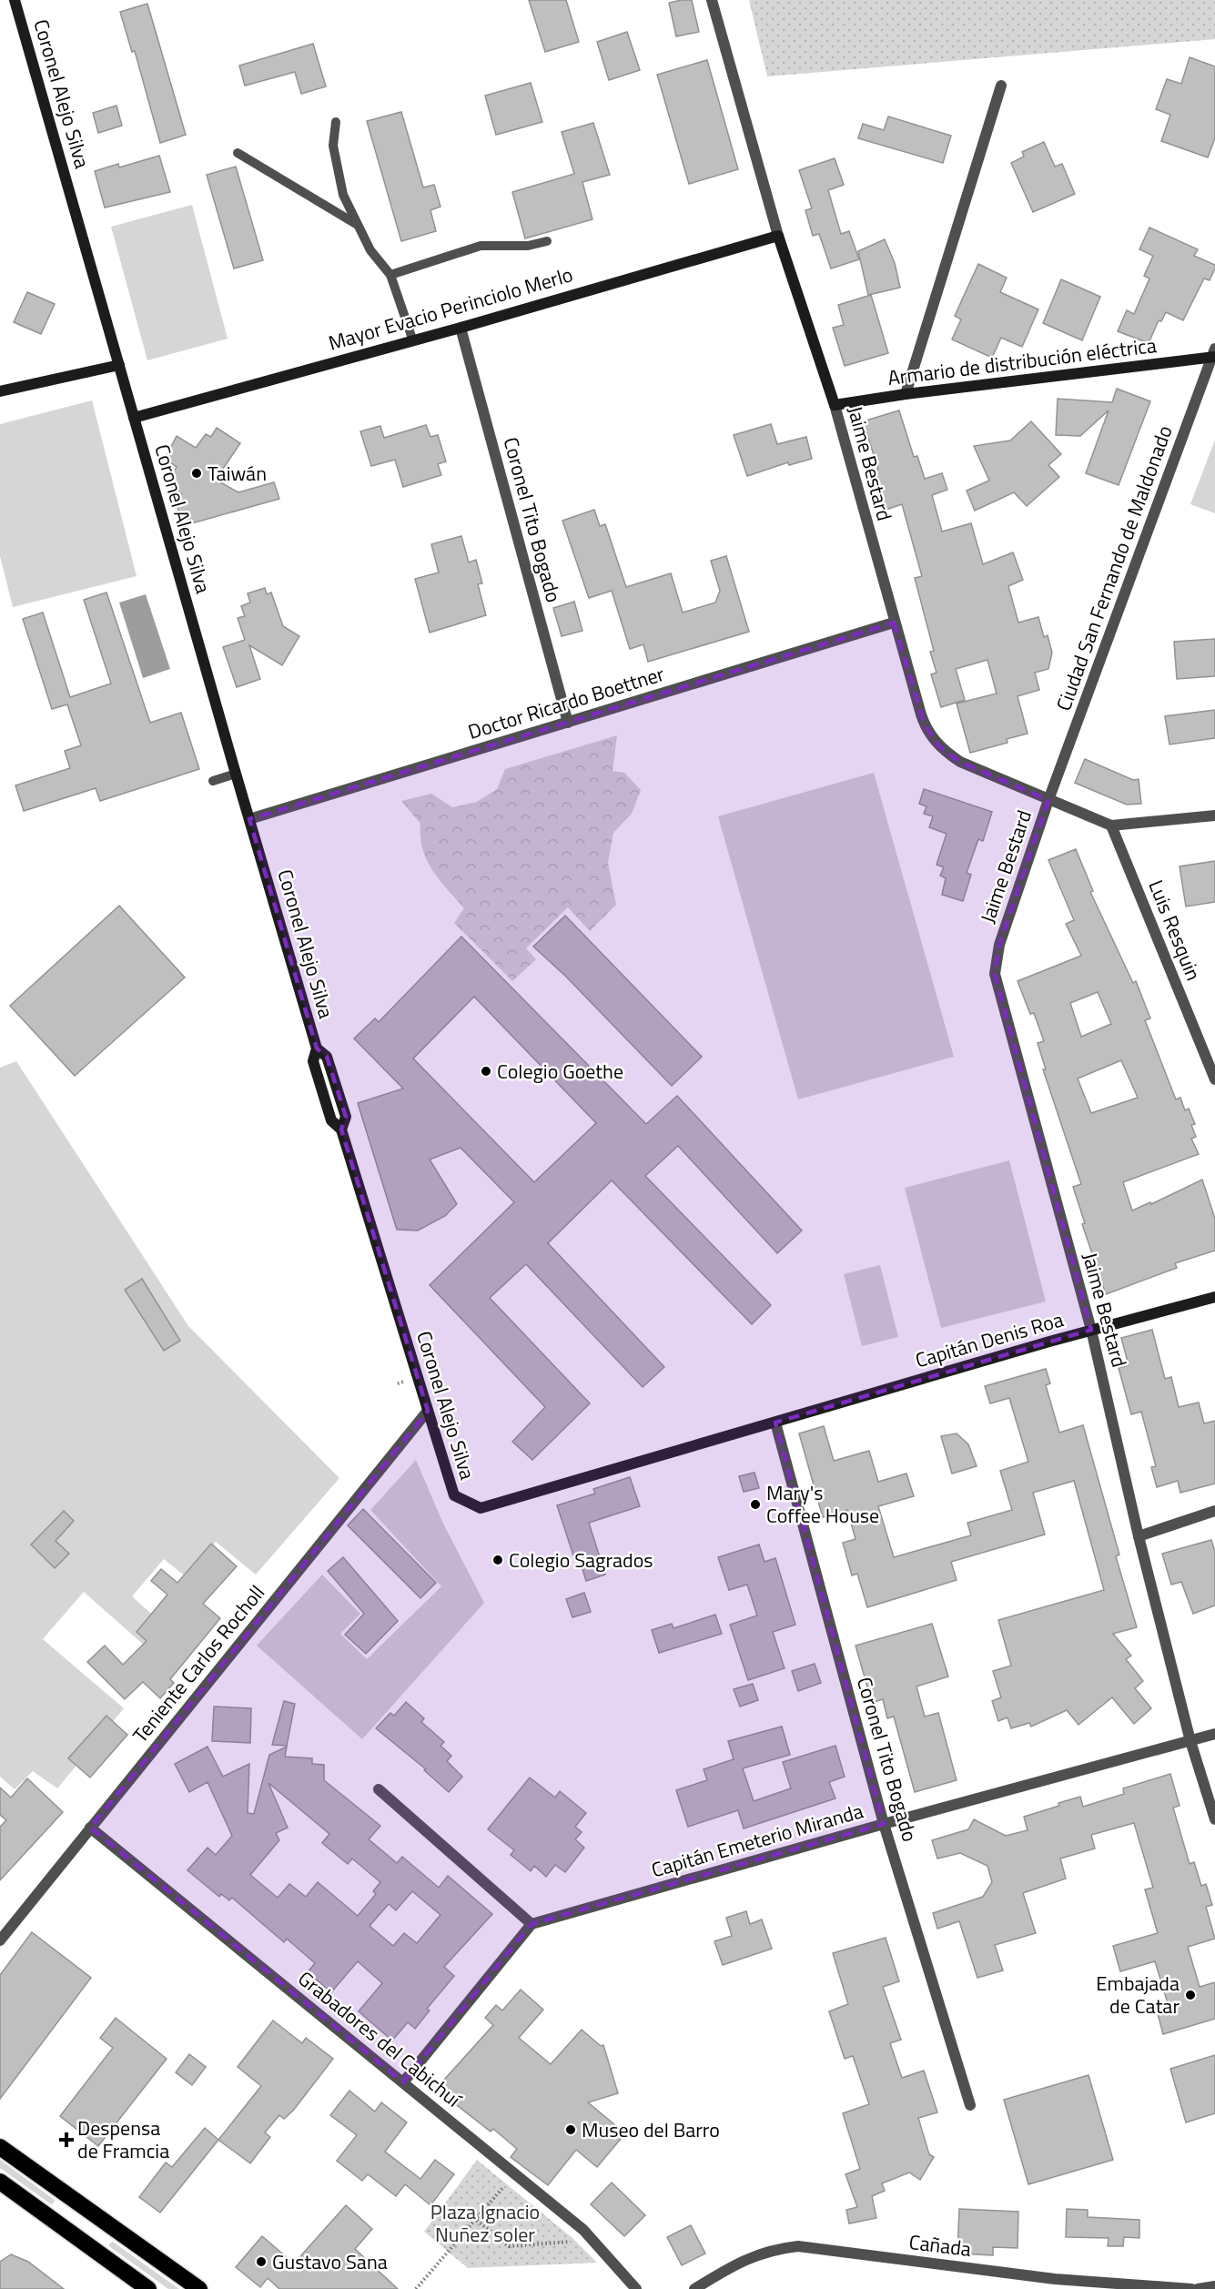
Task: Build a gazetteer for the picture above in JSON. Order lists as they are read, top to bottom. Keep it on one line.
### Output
{"streets":{"main road":["Coronel Alejo Silva","Mayor Evacio Perinciolo Merlo","Armario de distribución eléctrica","Jaime Bestard","Capitán Denis Roa"],"street":["Coronel Tito Bogado","Ciudad San Fernando de Maldonado","Doctor Ricardo Boettner","Luis Resquin","Teniente Carlos Rocholl","Capitán Emeterio Miranda","Grabadores del Cabichuí","Cañada"]},"crossings":[["Coronel Alejo Silva","Mayor Evacio Perinciolo Merlo"],["Coronel Alejo Silva","Coronel Tito Bogado"],["Coronel Alejo Silva","Doctor Ricardo Boettner"],["Coronel Alejo Silva","Capitán Denis Roa"],["Coronel Alejo Silva","Teniente Carlos Rocholl"],["Mayor Evacio Perinciolo Merlo","Jaime Bestard"],["Mayor Evacio Perinciolo Merlo","Coronel Tito Bogado"],["Armario de distribución eléctrica","Jaime Bestard"],["Armario de distribución eléctrica","Ciudad San Fernando de Maldonado"],["Jaime Bestard","Ciudad San Fernando de Maldonado"],["Jaime Bestard","Doctor Ricardo Boettner"],["Jaime Bestard","Capitán Denis Roa"],["Jaime Bestard","Capitán Emeterio Miranda"],["Coronel Tito Bogado","Doctor Ricardo Boettner"],["Coronel Tito Bogado","Capitán Denis Roa"],["Coronel Tito Bogado","Capitán Emeterio Miranda"],["Teniente Carlos Rocholl","Grabadores del Cabichuí"]],"parks":["Plaza Ignacio Nuñez soler"],"places":{"other":["Taiwán","Colegio Goethe","Mary's Coffee House","Colegio Sagrados","Embajada de Catar","Museo del Barro","Gustavo Sana"],"health":["Despensa de Framcia"]}}
